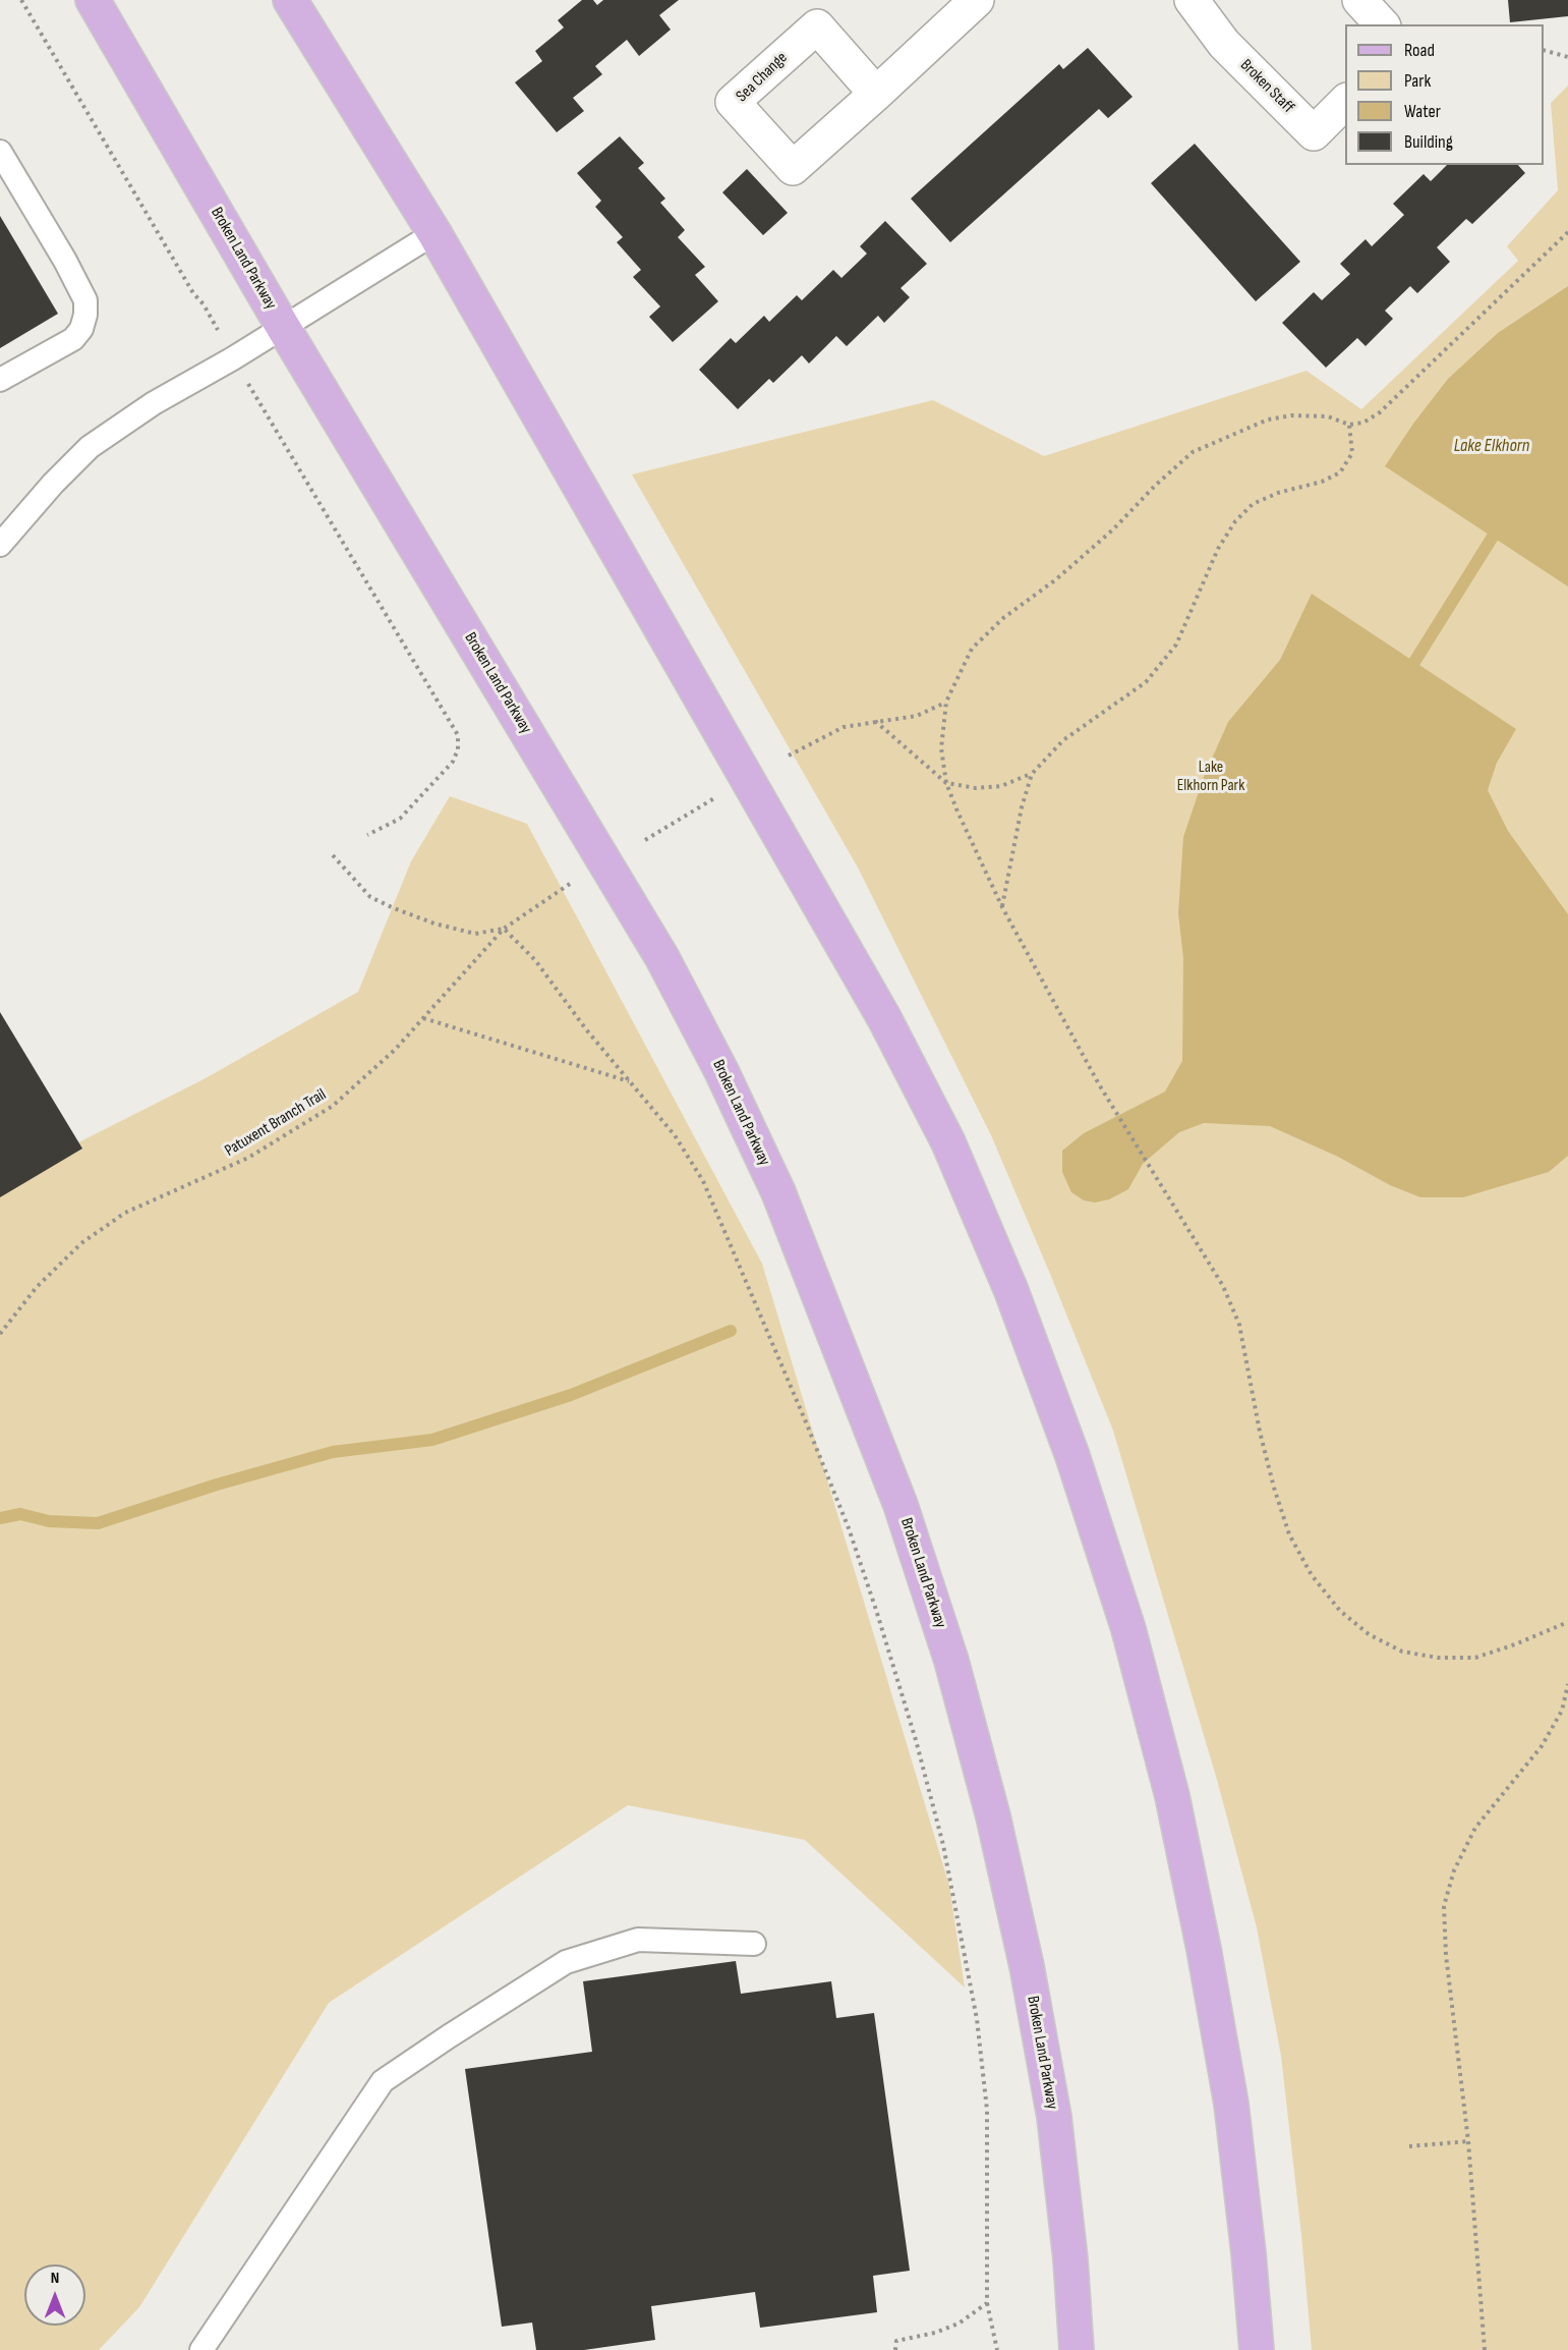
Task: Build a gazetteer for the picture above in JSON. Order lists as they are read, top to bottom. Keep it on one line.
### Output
{"streets":{"main road":["Broken Land Parkway"],"street":["Broken Staff"],"path":["Patuxent Branch Trail"]},"water":["Lake Elkhorn"],"parks":["Lake Elkhorn Park"],"legend":["Road","Park","Water","Building"],"north":"top"}
